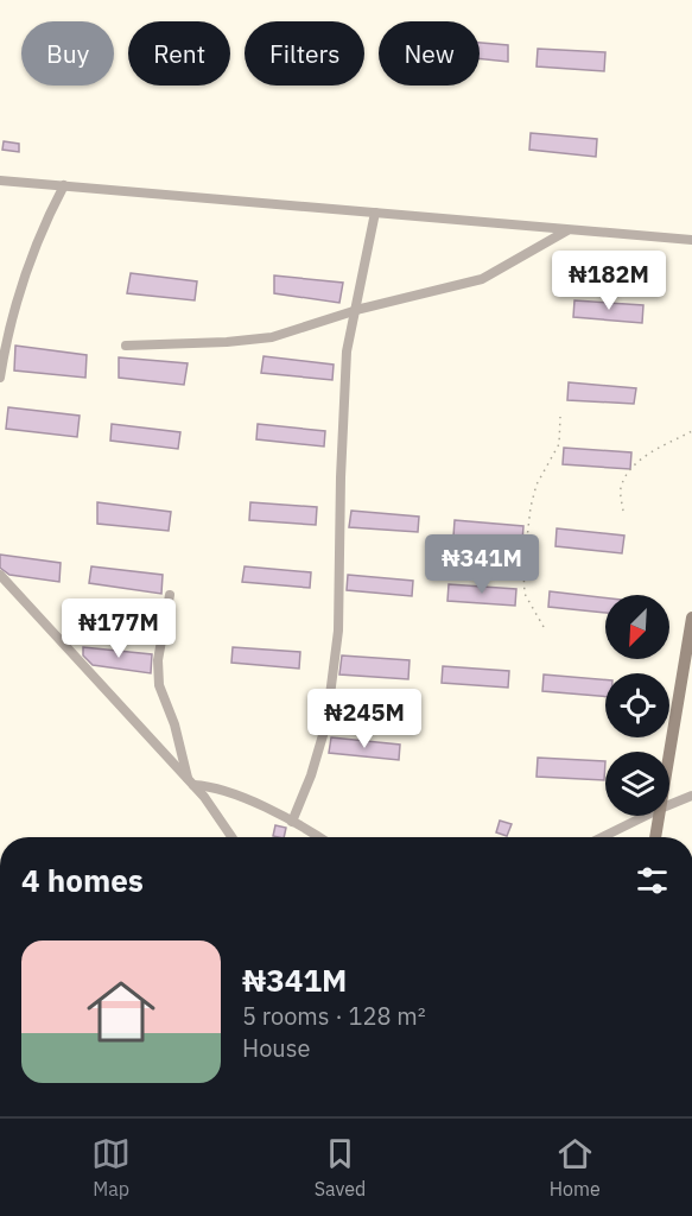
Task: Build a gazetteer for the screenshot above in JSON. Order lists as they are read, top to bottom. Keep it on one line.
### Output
{"north":"bottom left","page":{"chip":["Buy","Rent","Filters","New"],"price":["₦182M","₦341M","₦177M","₦245M"],"heading":"4 homes","list":[{"name":"₦341M","note":"5 rooms · 128 m² · House"}],"tabs":["Map","Saved","Home"]}}
